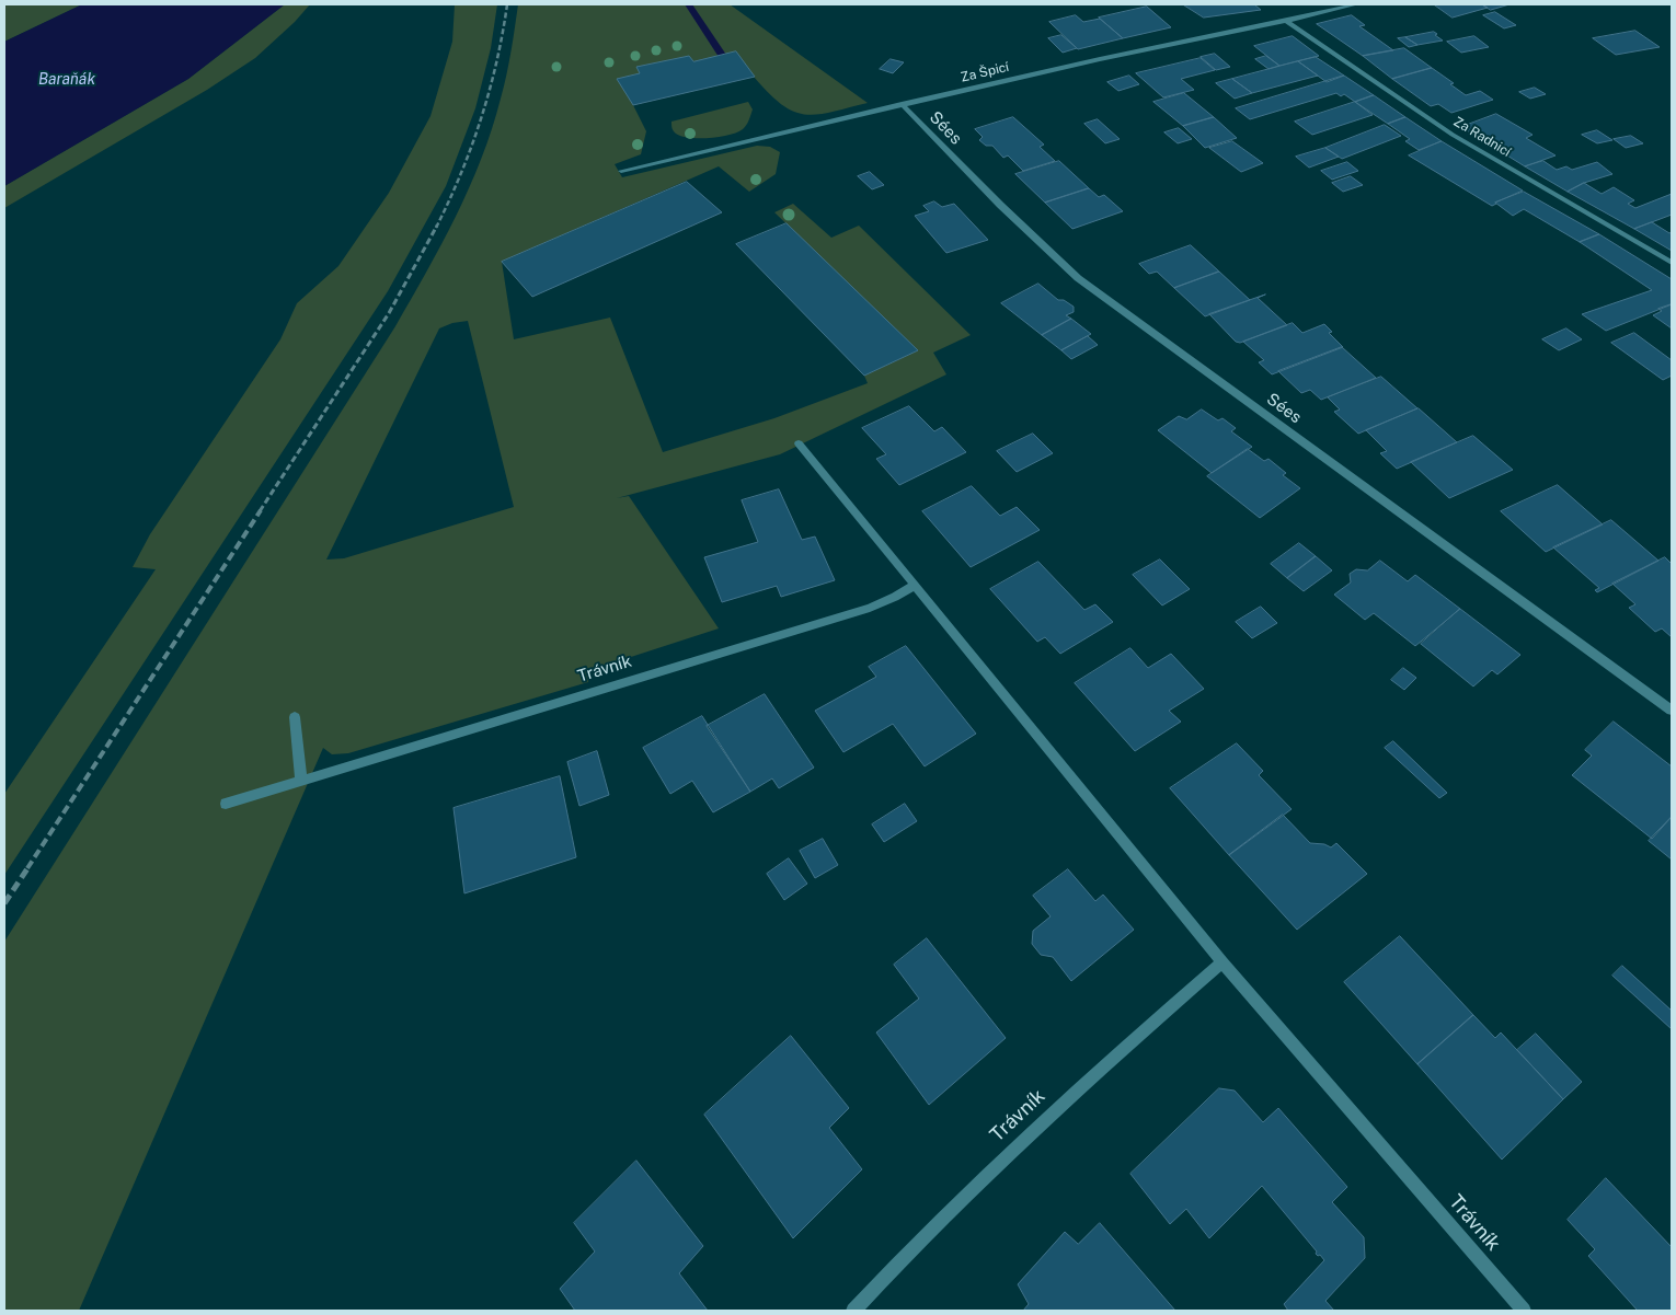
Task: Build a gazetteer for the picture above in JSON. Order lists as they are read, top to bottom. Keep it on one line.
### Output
{"streets":{"street":["Za Špicí","Sées","Za Radnicí","Trávník"]},"crossings":[["Za Špicí","Sées"],["Za Špicí","Za Radnicí"]],"water":["Baraňák"]}
